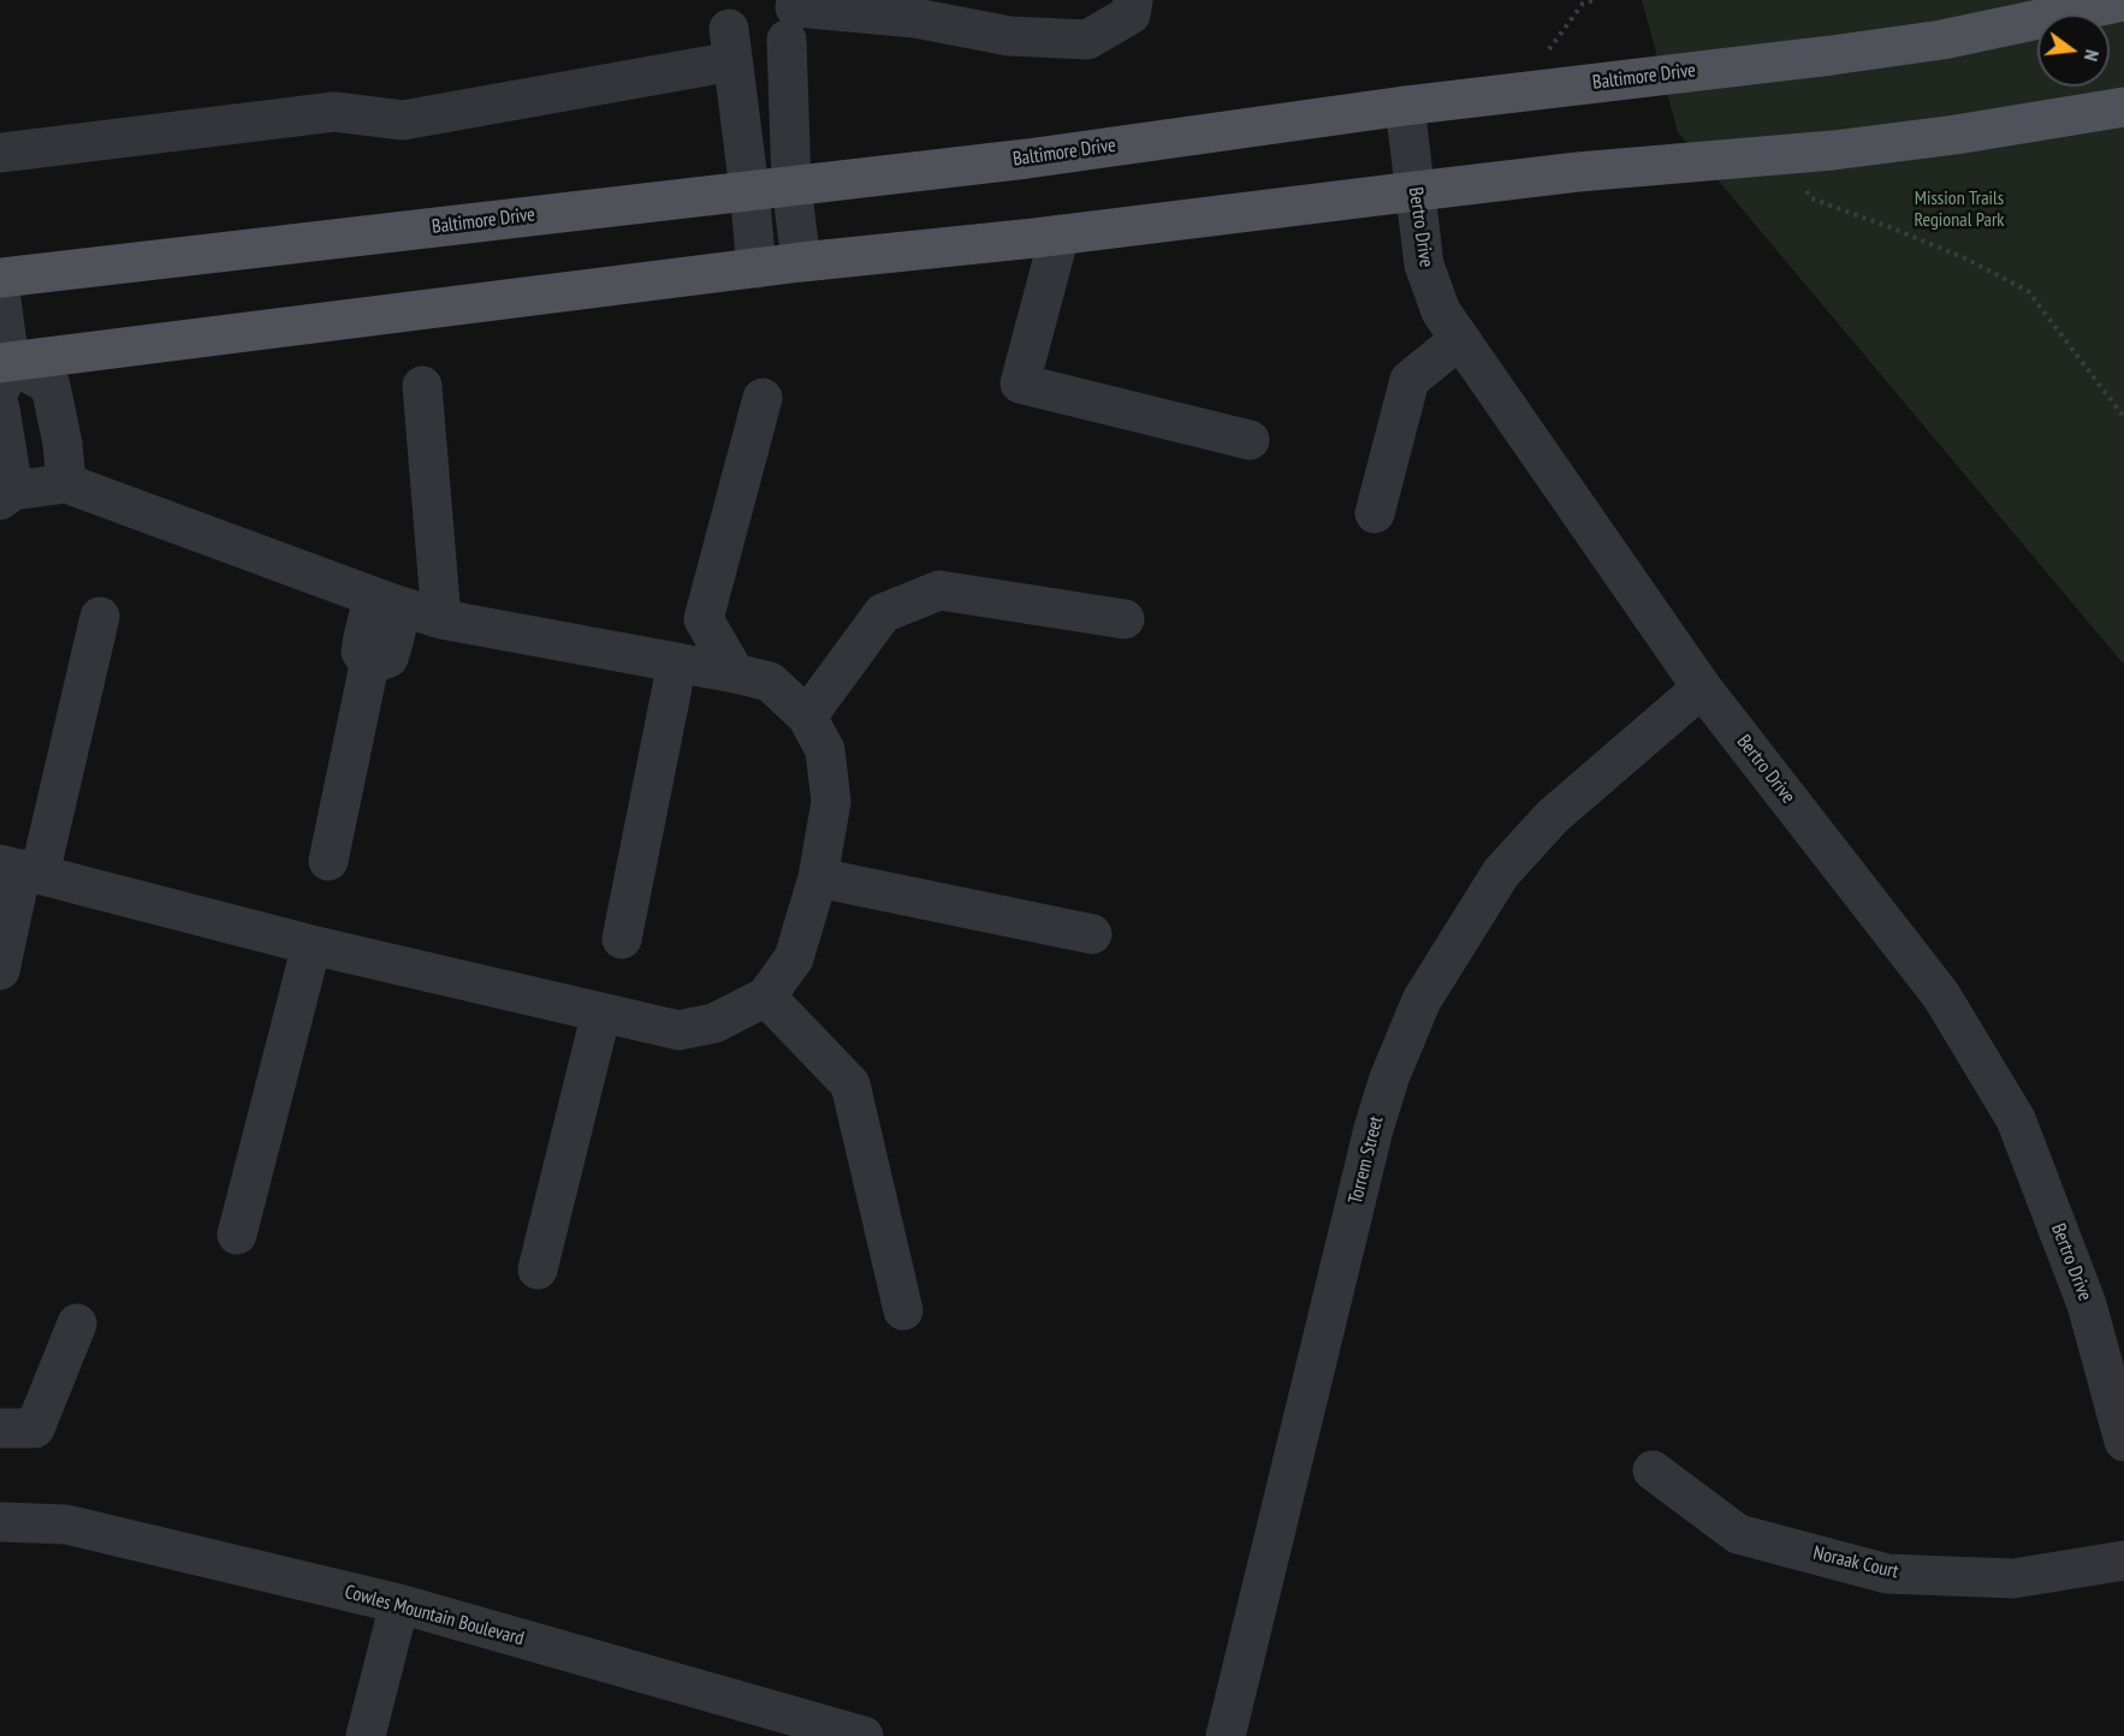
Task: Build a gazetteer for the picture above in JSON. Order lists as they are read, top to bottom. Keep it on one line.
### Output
{"streets":{"main road":["Baltimore Drive"],"street":["Bertro Drive","Torrem Street","Noraak Court","Cowles Mountain Boulevard"]},"crossings":[["Baltimore Drive","Bertro Drive"],["Bertro Drive","Torrem Street"]],"parks":["Mission Trails Regional Park"],"north":"right"}
